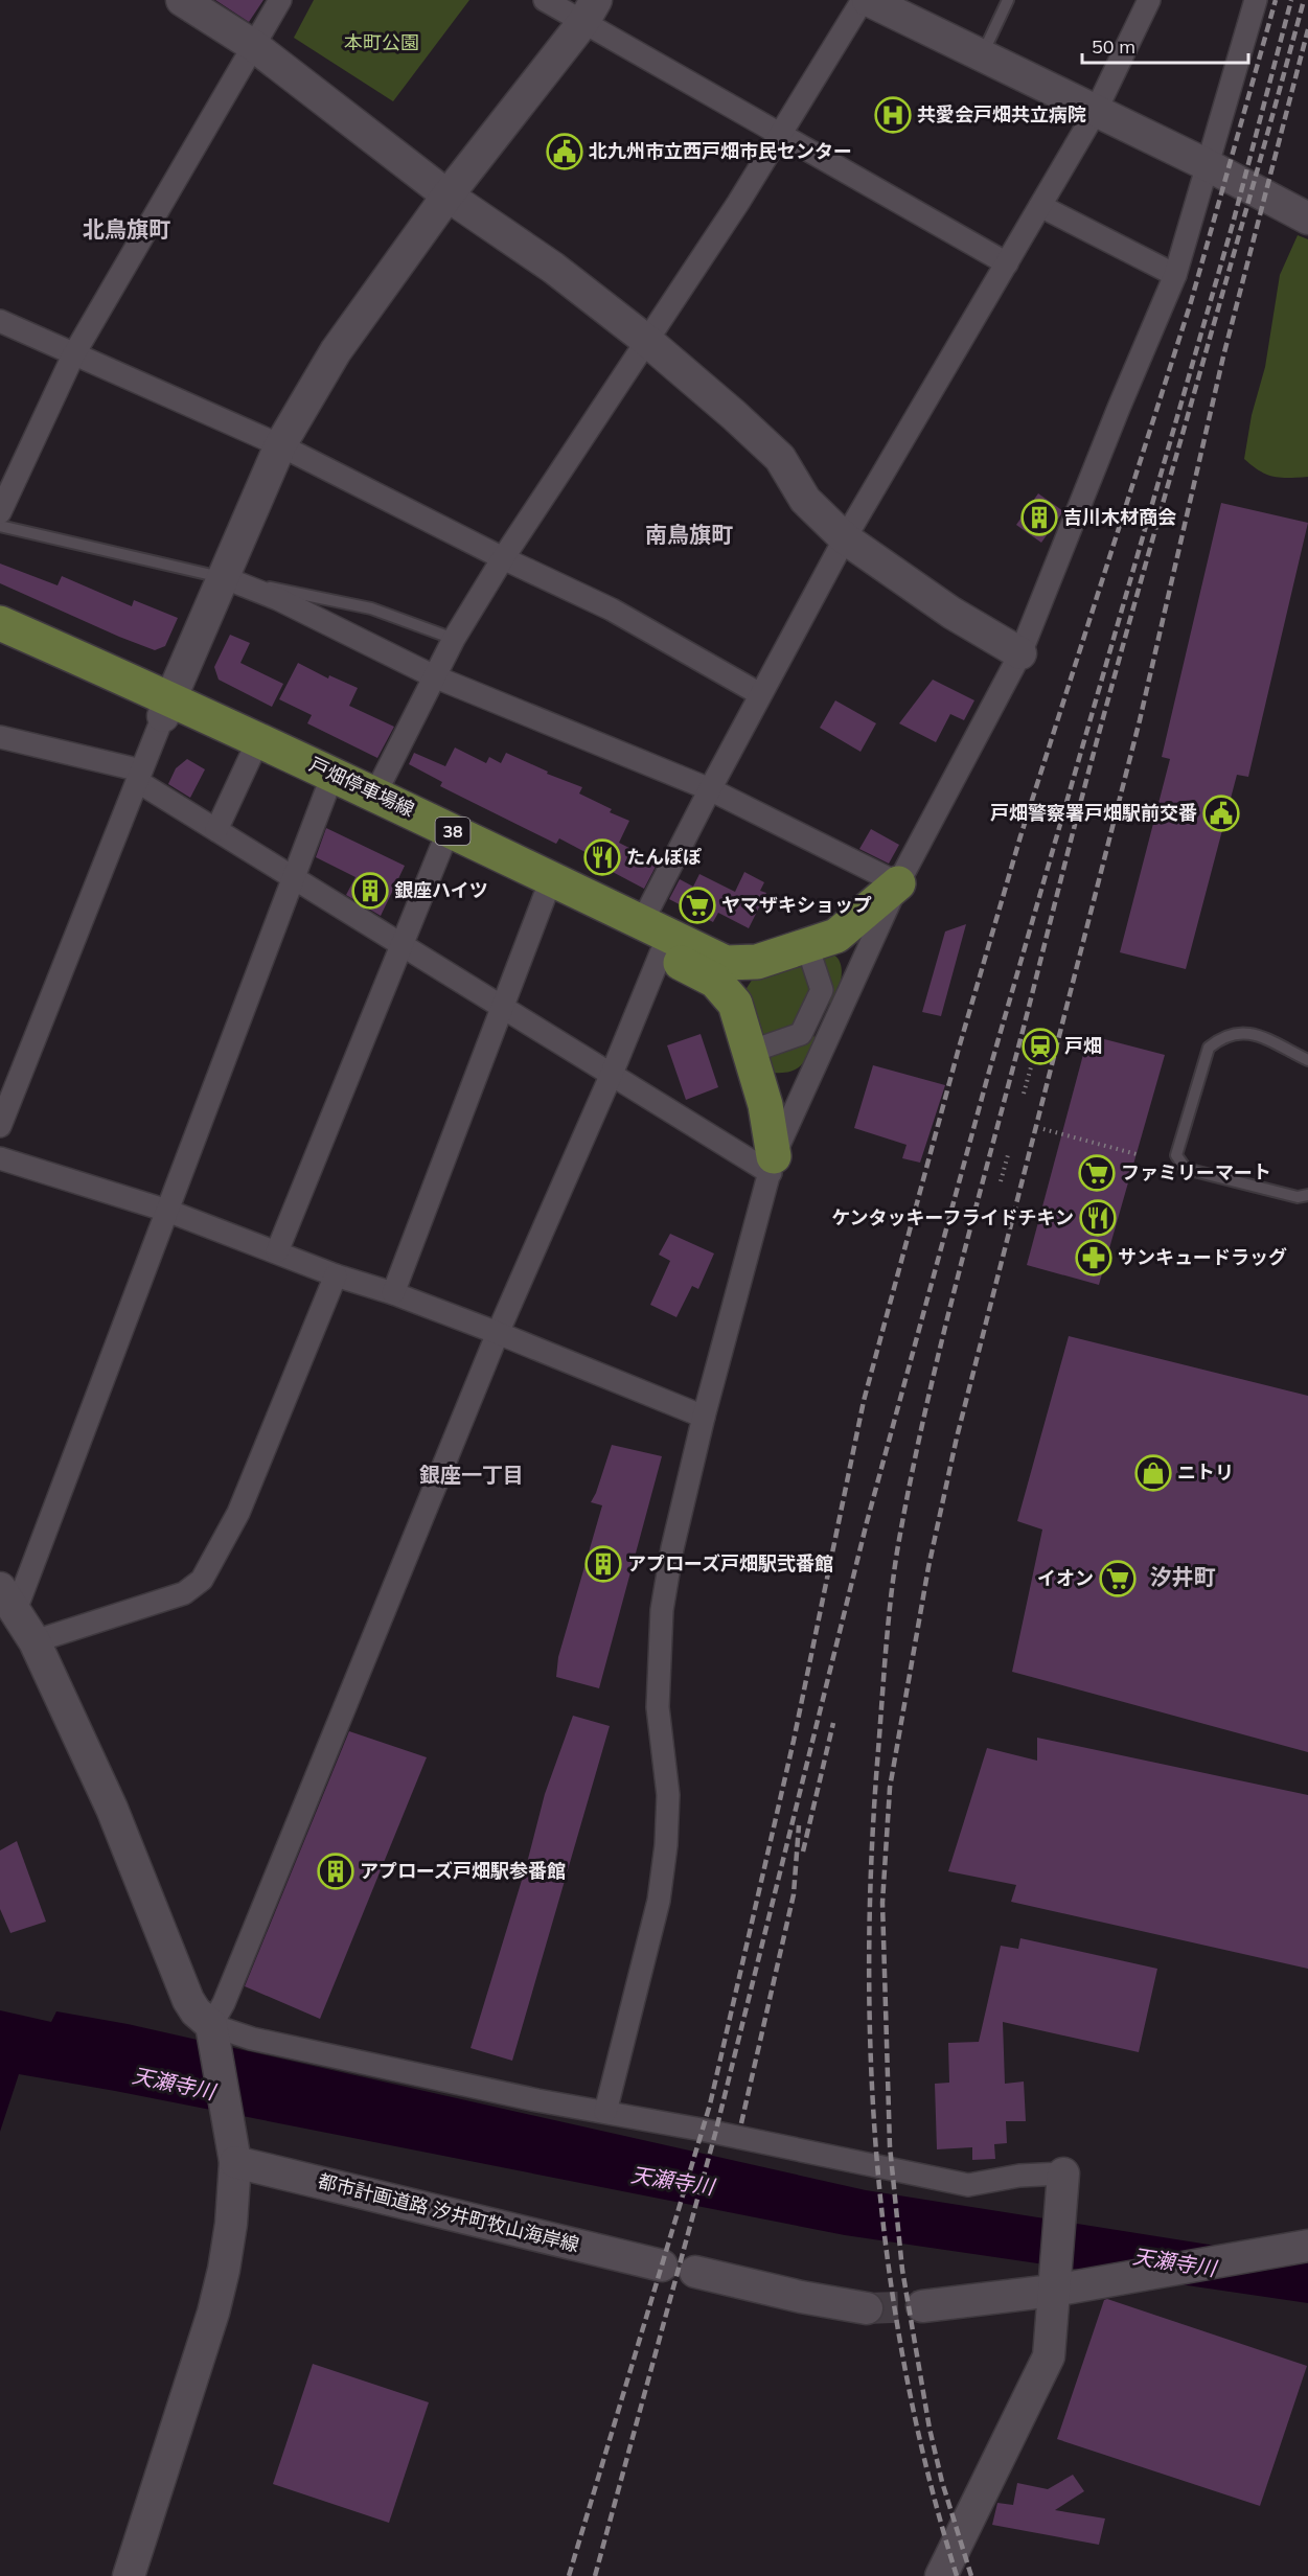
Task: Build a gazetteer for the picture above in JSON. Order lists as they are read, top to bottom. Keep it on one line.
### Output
{"streets":{"main road":["戸畑停車場線","38"],"street":["都市計画道路 汐井町牧山海岸線"]},"districts":["北鳥旗町","南鳥旗町","銀座一丁目","汐井町"],"water":["天瀬寺川"],"parks":["本町公園"],"places":{"hospital":["共愛会戸畑共立病院"],"public building":["北九州市立西戸畑市民センター","戸畑警察署戸畑駅前交番"],"building":["吉川木材商会","銀座ハイツ","アプローズ戸畑駅弐番館","アプローズ戸畑駅参番館"],"restaurant":["たんぽぽ","ケンタッキーフライドチキン"],"supermarket":["ヤマザキショップ","ファミリーマート","イオン"],"station":["戸畑"],"pharmacy":["サンキュードラッグ"],"shop":["ニトリ"]},"scale_bar":"50 m"}
